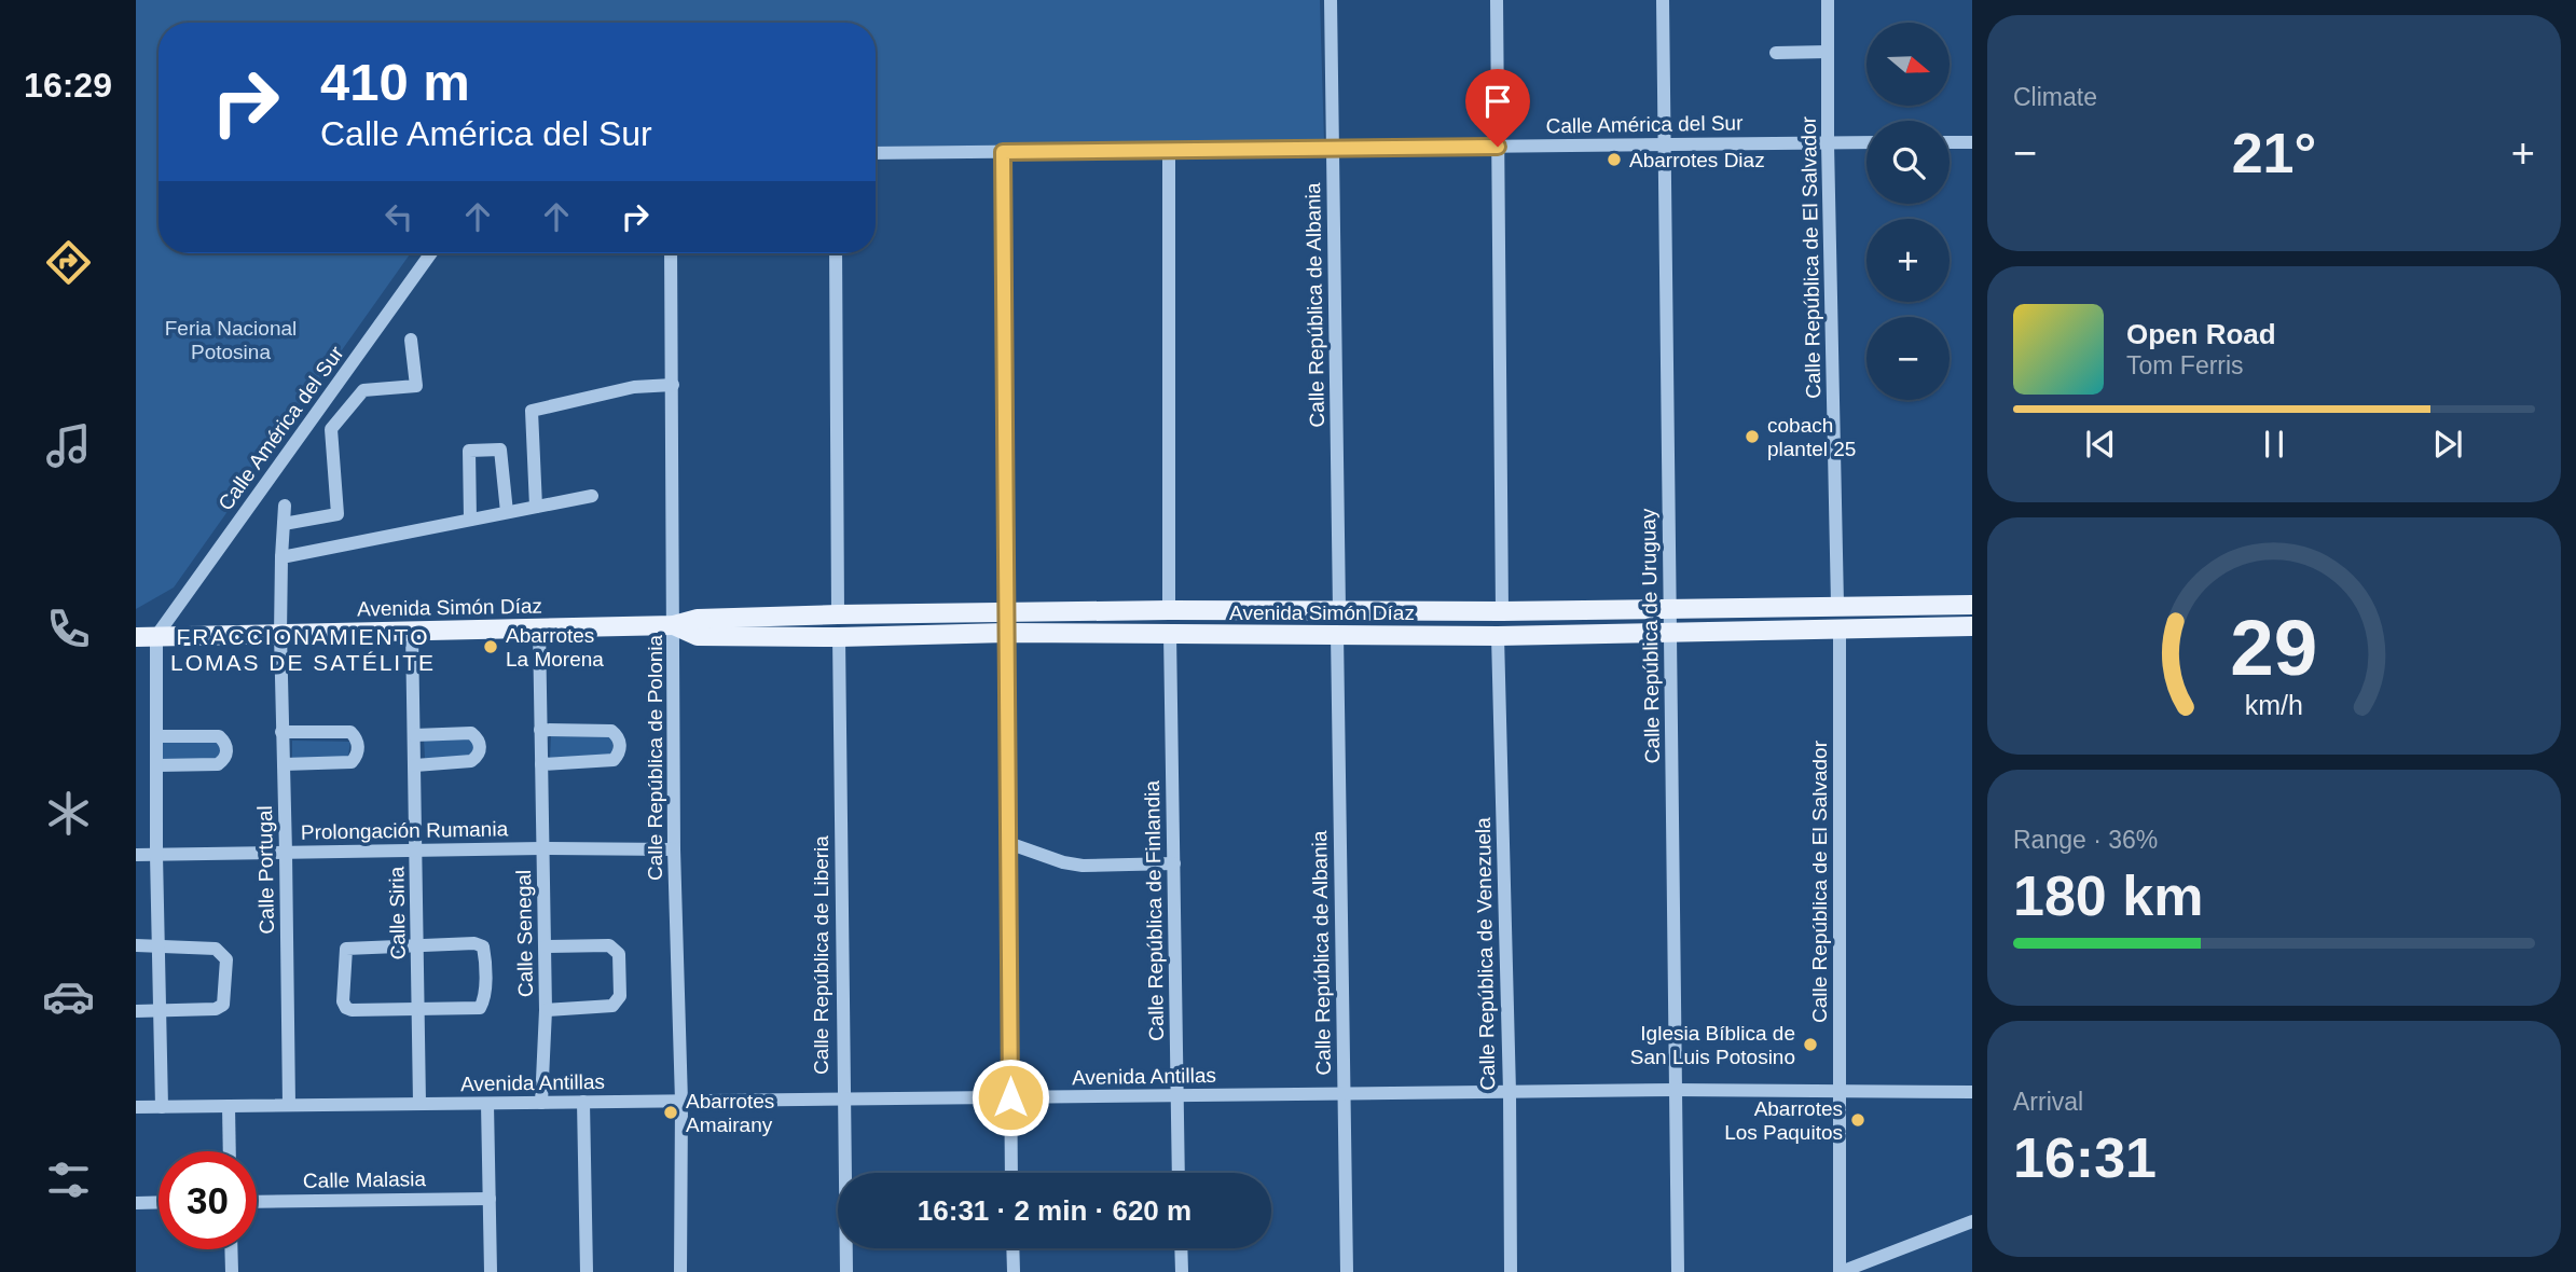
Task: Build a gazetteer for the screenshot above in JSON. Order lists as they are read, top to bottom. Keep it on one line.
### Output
{"streets":{"main road":["Avenida Simón Díaz"],"street":["Calle América del Sur","Calle República de El Salvador","Calle República de Albania","Calle República de Uruguay","Calle República de Polonia","Prolongación Rumania","Calle Portugal","Calle República de Finlandia","Calle Siria","Calle Senegal","Calle República de Venezuela","Calle República de Liberia","Avenida Antillas","Calle Malasia"]},"crossings":[["Calle América del Sur","Calle República de El Salvador"],["Calle América del Sur","Calle República de Albania"],["Calle América del Sur","Avenida Simón Díaz"],["Calle América del Sur","Calle República de Uruguay"],["Calle República de El Salvador","Avenida Simón Díaz"],["Calle República de El Salvador","Avenida Antillas"],["Calle República de Albania","Avenida Simón Díaz"],["Calle República de Albania","Avenida Antillas"],["Avenida Simón Díaz","Calle República de Uruguay"],["Avenida Simón Díaz","Calle República de Polonia"],["Avenida Simón Díaz","Calle Portugal"],["Avenida Simón Díaz","Calle República de Finlandia"],["Avenida Simón Díaz","Calle Siria"],["Avenida Simón Díaz","Calle Senegal"],["Avenida Simón Díaz","Calle República de Venezuela"],["Avenida Simón Díaz","Calle República de Liberia"],["Calle República de Uruguay","Avenida Antillas"],["Calle República de Polonia","Prolongación Rumania"],["Calle República de Polonia","Avenida Antillas"],["Prolongación Rumania","Calle Portugal"],["Prolongación Rumania","Calle Siria"],["Prolongación Rumania","Calle Senegal"],["Calle Portugal","Avenida Antillas"],["Calle República de Finlandia","Avenida Antillas"],["Calle Siria","Avenida Antillas"],["Calle Senegal","Avenida Antillas"],["Calle República de Venezuela","Avenida Antillas"],["Calle República de Liberia","Avenida Antillas"]],"districts":["FRACCIONAMIENTO LOMAS DE SATÉLITE"],"parks":["Feria Nacional Potosina"],"places":["Abarrotes Diaz","cobach plantel 25","Abarrotes La Morena","Iglesia Bíblica de San Luis Potosino","Abarrotes Amairany","Abarrotes Los Paquitos"],"north":"right","page":{"tabs":"16:29","tile":["Climate",["Range · 36%","180 km"],["Arrival","16:31"]],"map_buttons":["+","−"],"turn":["410 m","Calle América del Sur"],"heat":["−","21°","+"],"song":["Open Road","Tom Ferris"],"limit":"30","trip":"16:31 · 2 min · 620 m","gauge":["29","km/h"]}}
